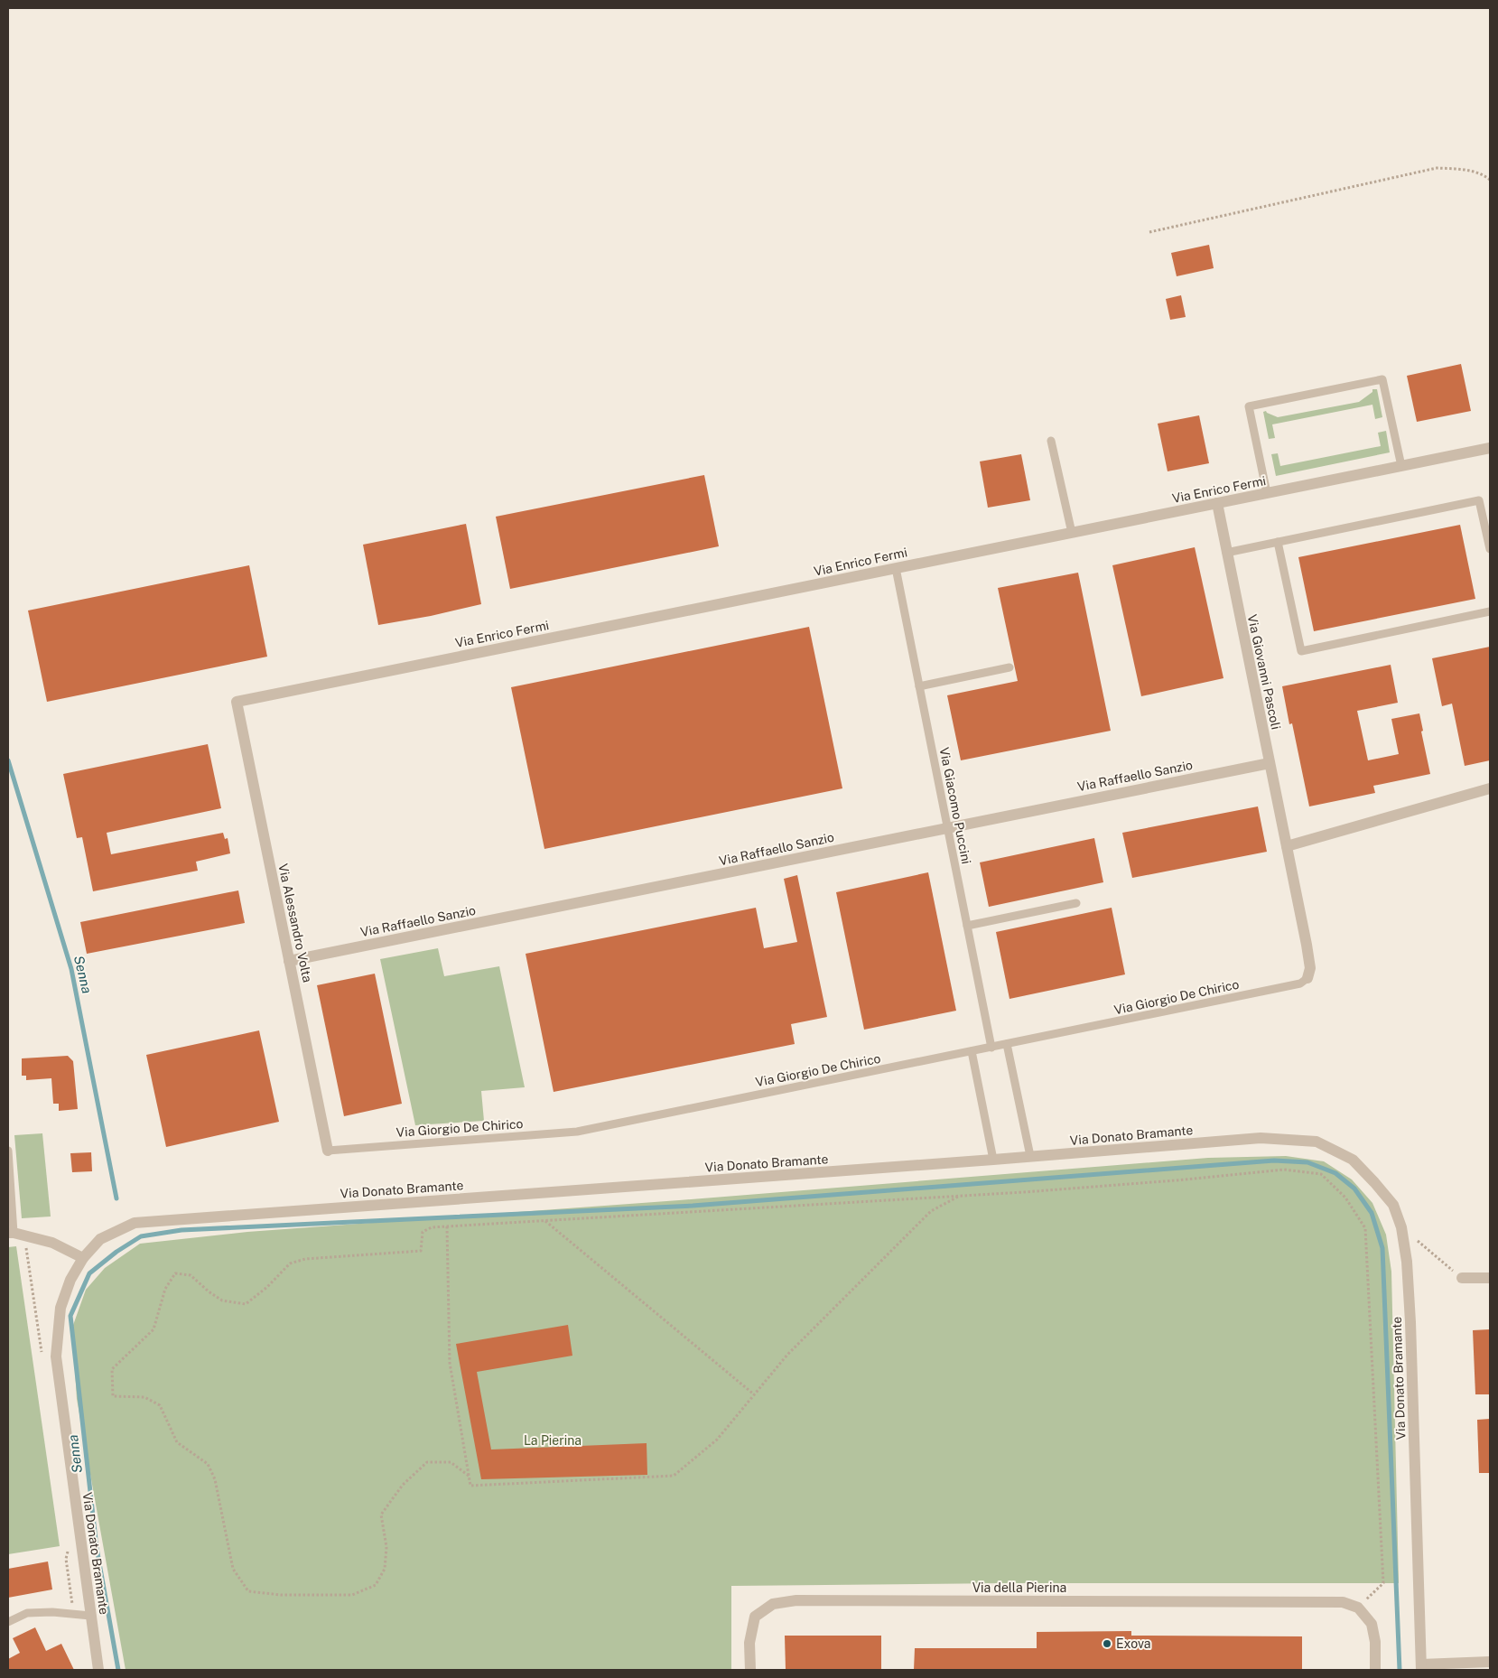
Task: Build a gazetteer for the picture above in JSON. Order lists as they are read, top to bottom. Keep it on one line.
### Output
{"streets":{"street":["Via Enrico Fermi","Via Giovanni Pascoli","Via Raffaello Sanzio","Via Alessandro Volta","Via Donato Bramante","Via della Pierina"],"lane":["Via Giacomo Puccini","Via Giorgio De Chirico"]},"crossings":[["Via Enrico Fermi","Via Giovanni Pascoli"],["Via Enrico Fermi","Via Giacomo Puccini"],["Via Enrico Fermi","Via Alessandro Volta"],["Via Giovanni Pascoli","Via Raffaello Sanzio"],["Via Giovanni Pascoli","Via Giorgio De Chirico"],["Via Raffaello Sanzio","Via Giacomo Puccini"],["Via Raffaello Sanzio","Via Alessandro Volta"],["Via Giacomo Puccini","Via Giorgio De Chirico"],["Via Alessandro Volta","Via Giorgio De Chirico"]],"water":["Senna"],"parks":["La Pierina"],"places":["Exova"]}
